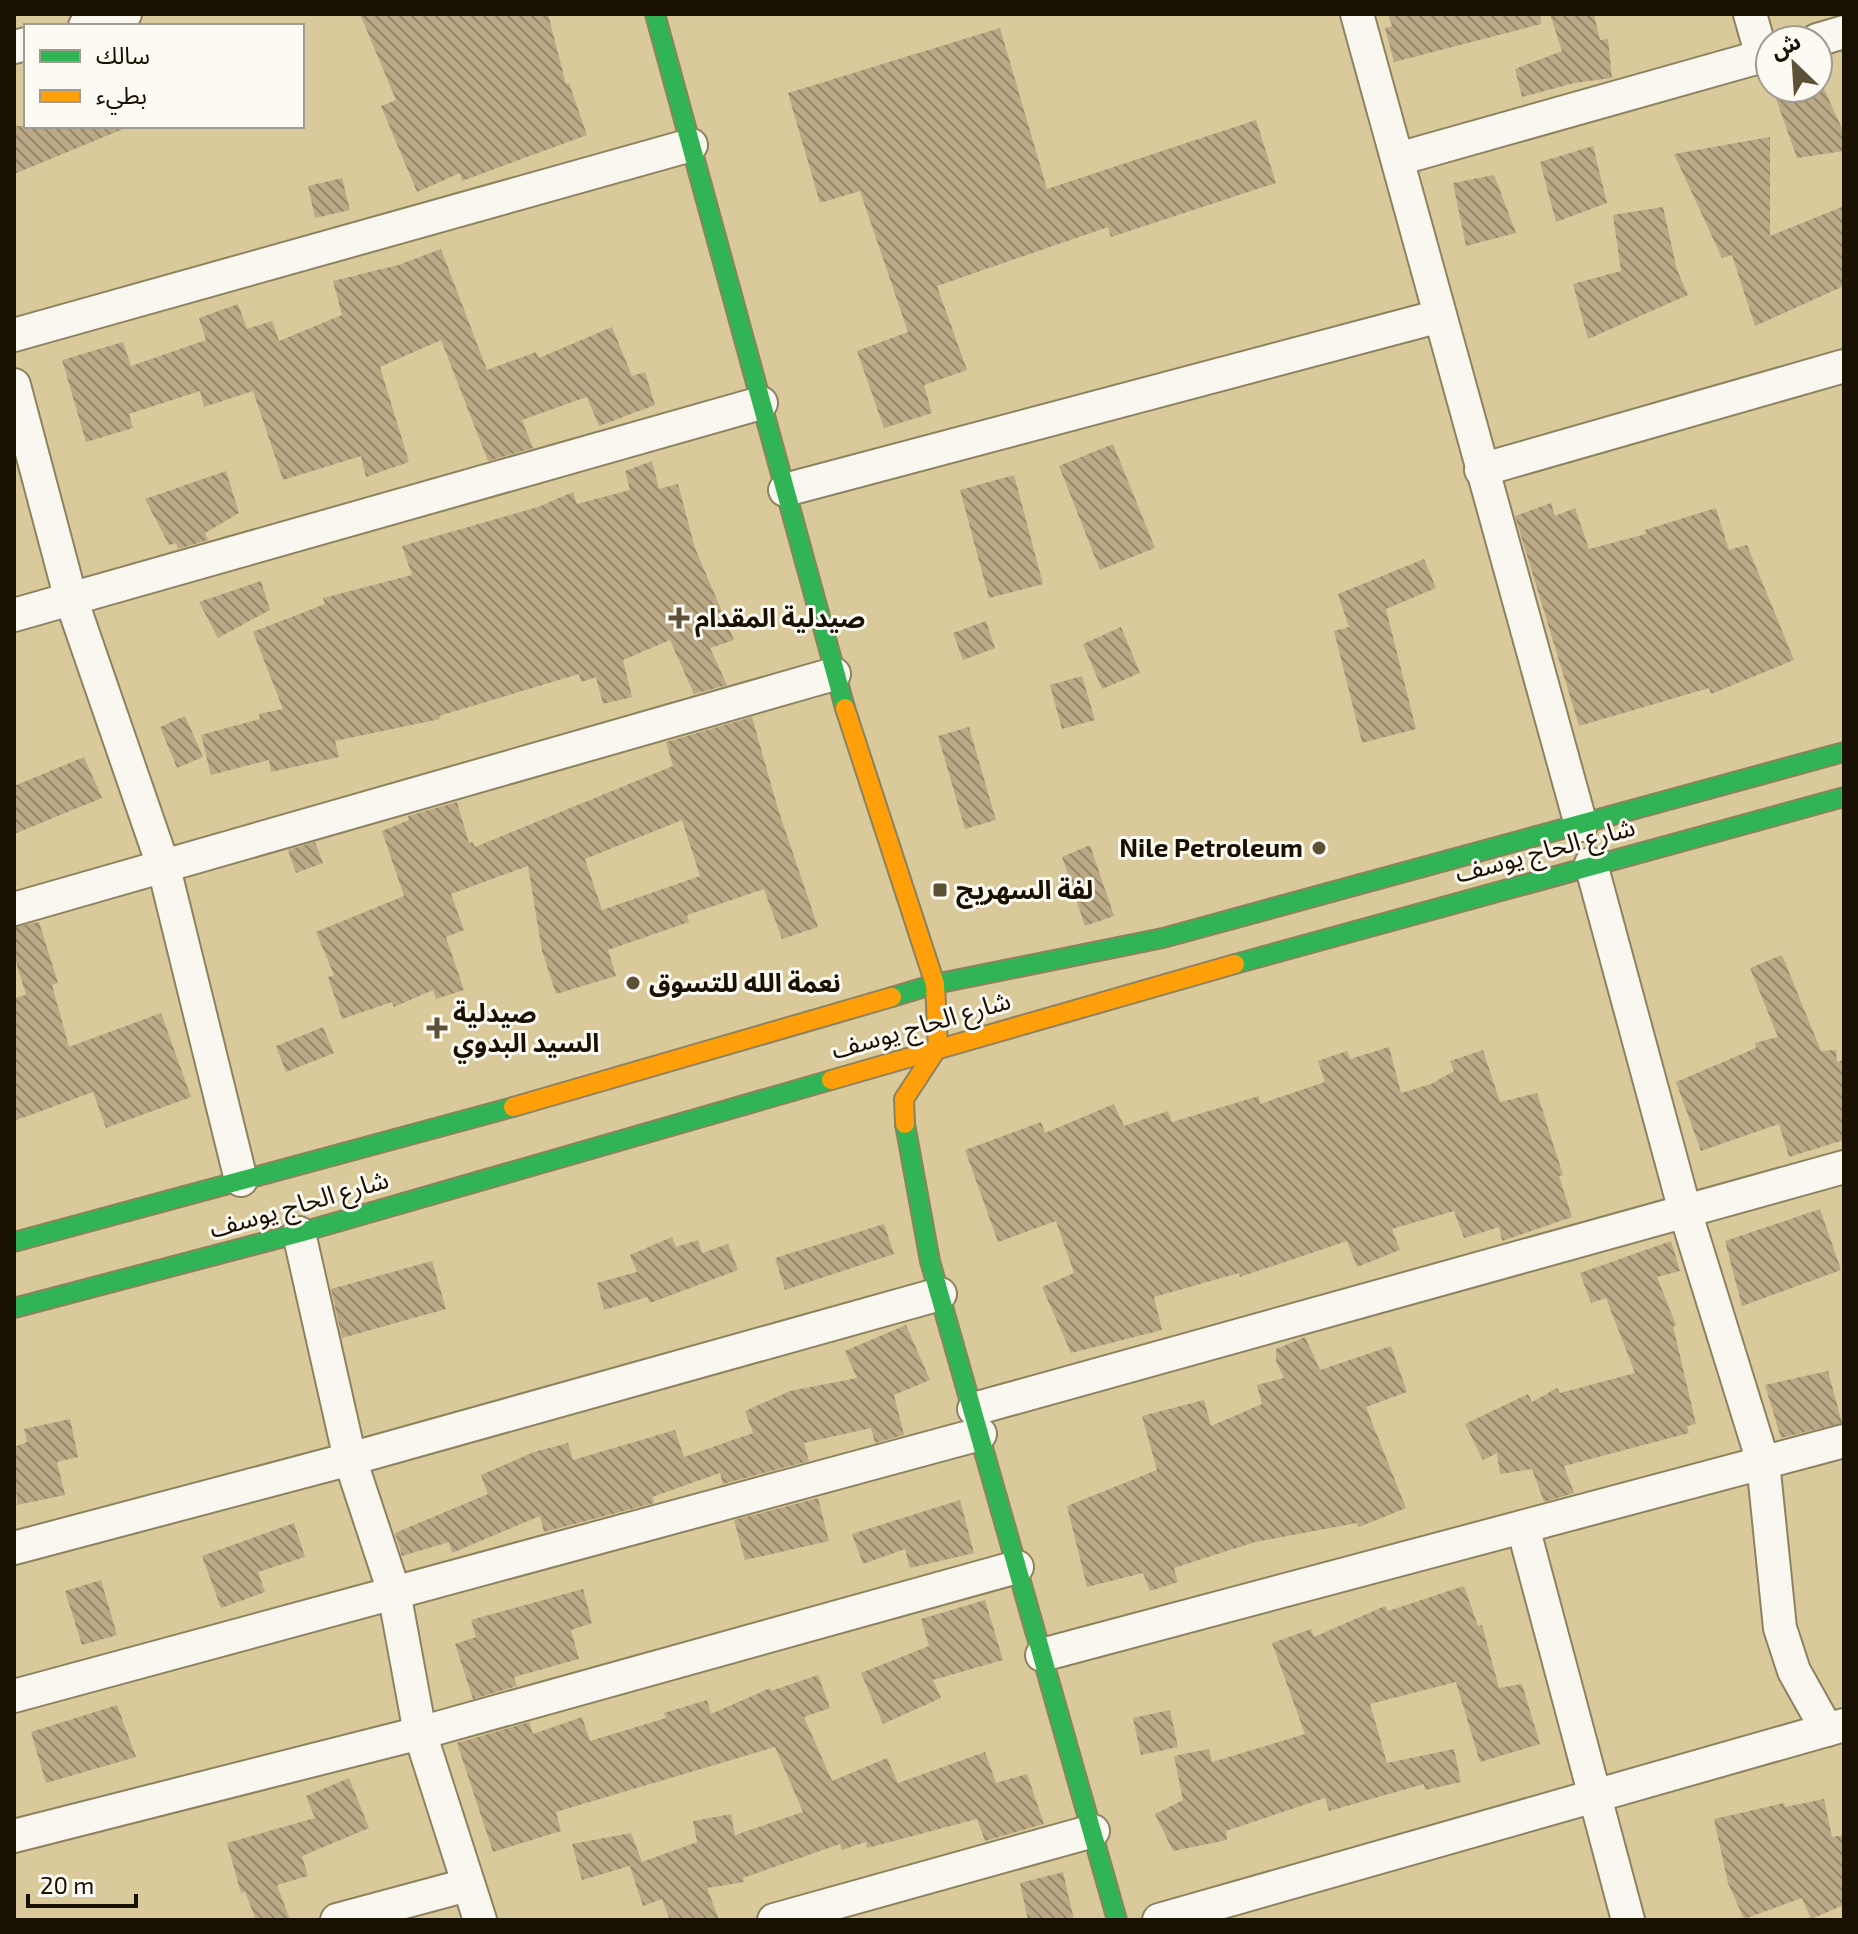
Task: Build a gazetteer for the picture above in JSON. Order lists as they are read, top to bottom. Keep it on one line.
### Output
{"streets":{"main road":["شارع الحاج يوسف"]},"places":{"health":["صيدلية المقدام","صيدلية السيد البدوي"],"other":["Nile Petroleum","نعمة الله للتسوق"],"transit":["لفة السهريج"]},"legend":["سالك","بطيء"],"scale_bar":"20 m","north":"top left"}
